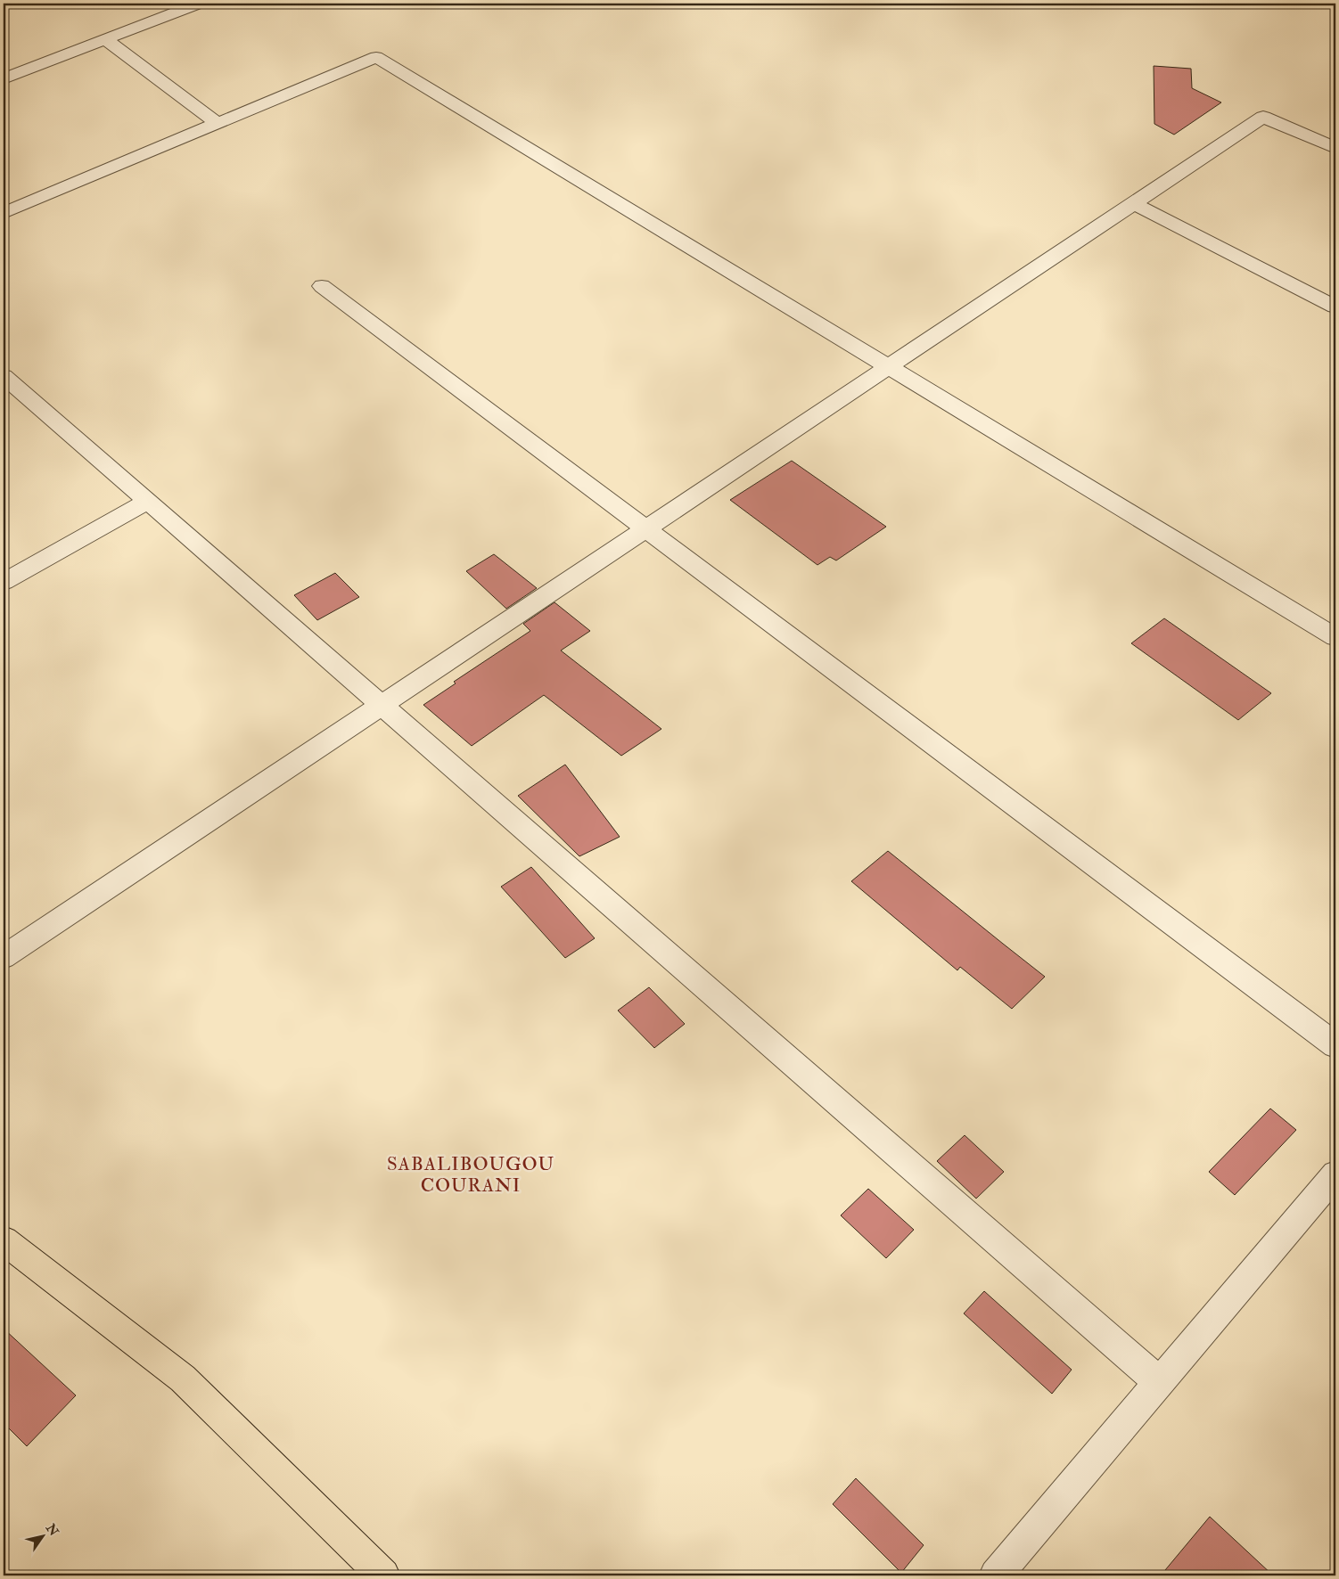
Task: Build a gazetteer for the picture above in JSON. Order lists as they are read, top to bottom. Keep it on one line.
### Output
{"districts":["SABALIBOUGOU COURANI"],"north":"top right"}
